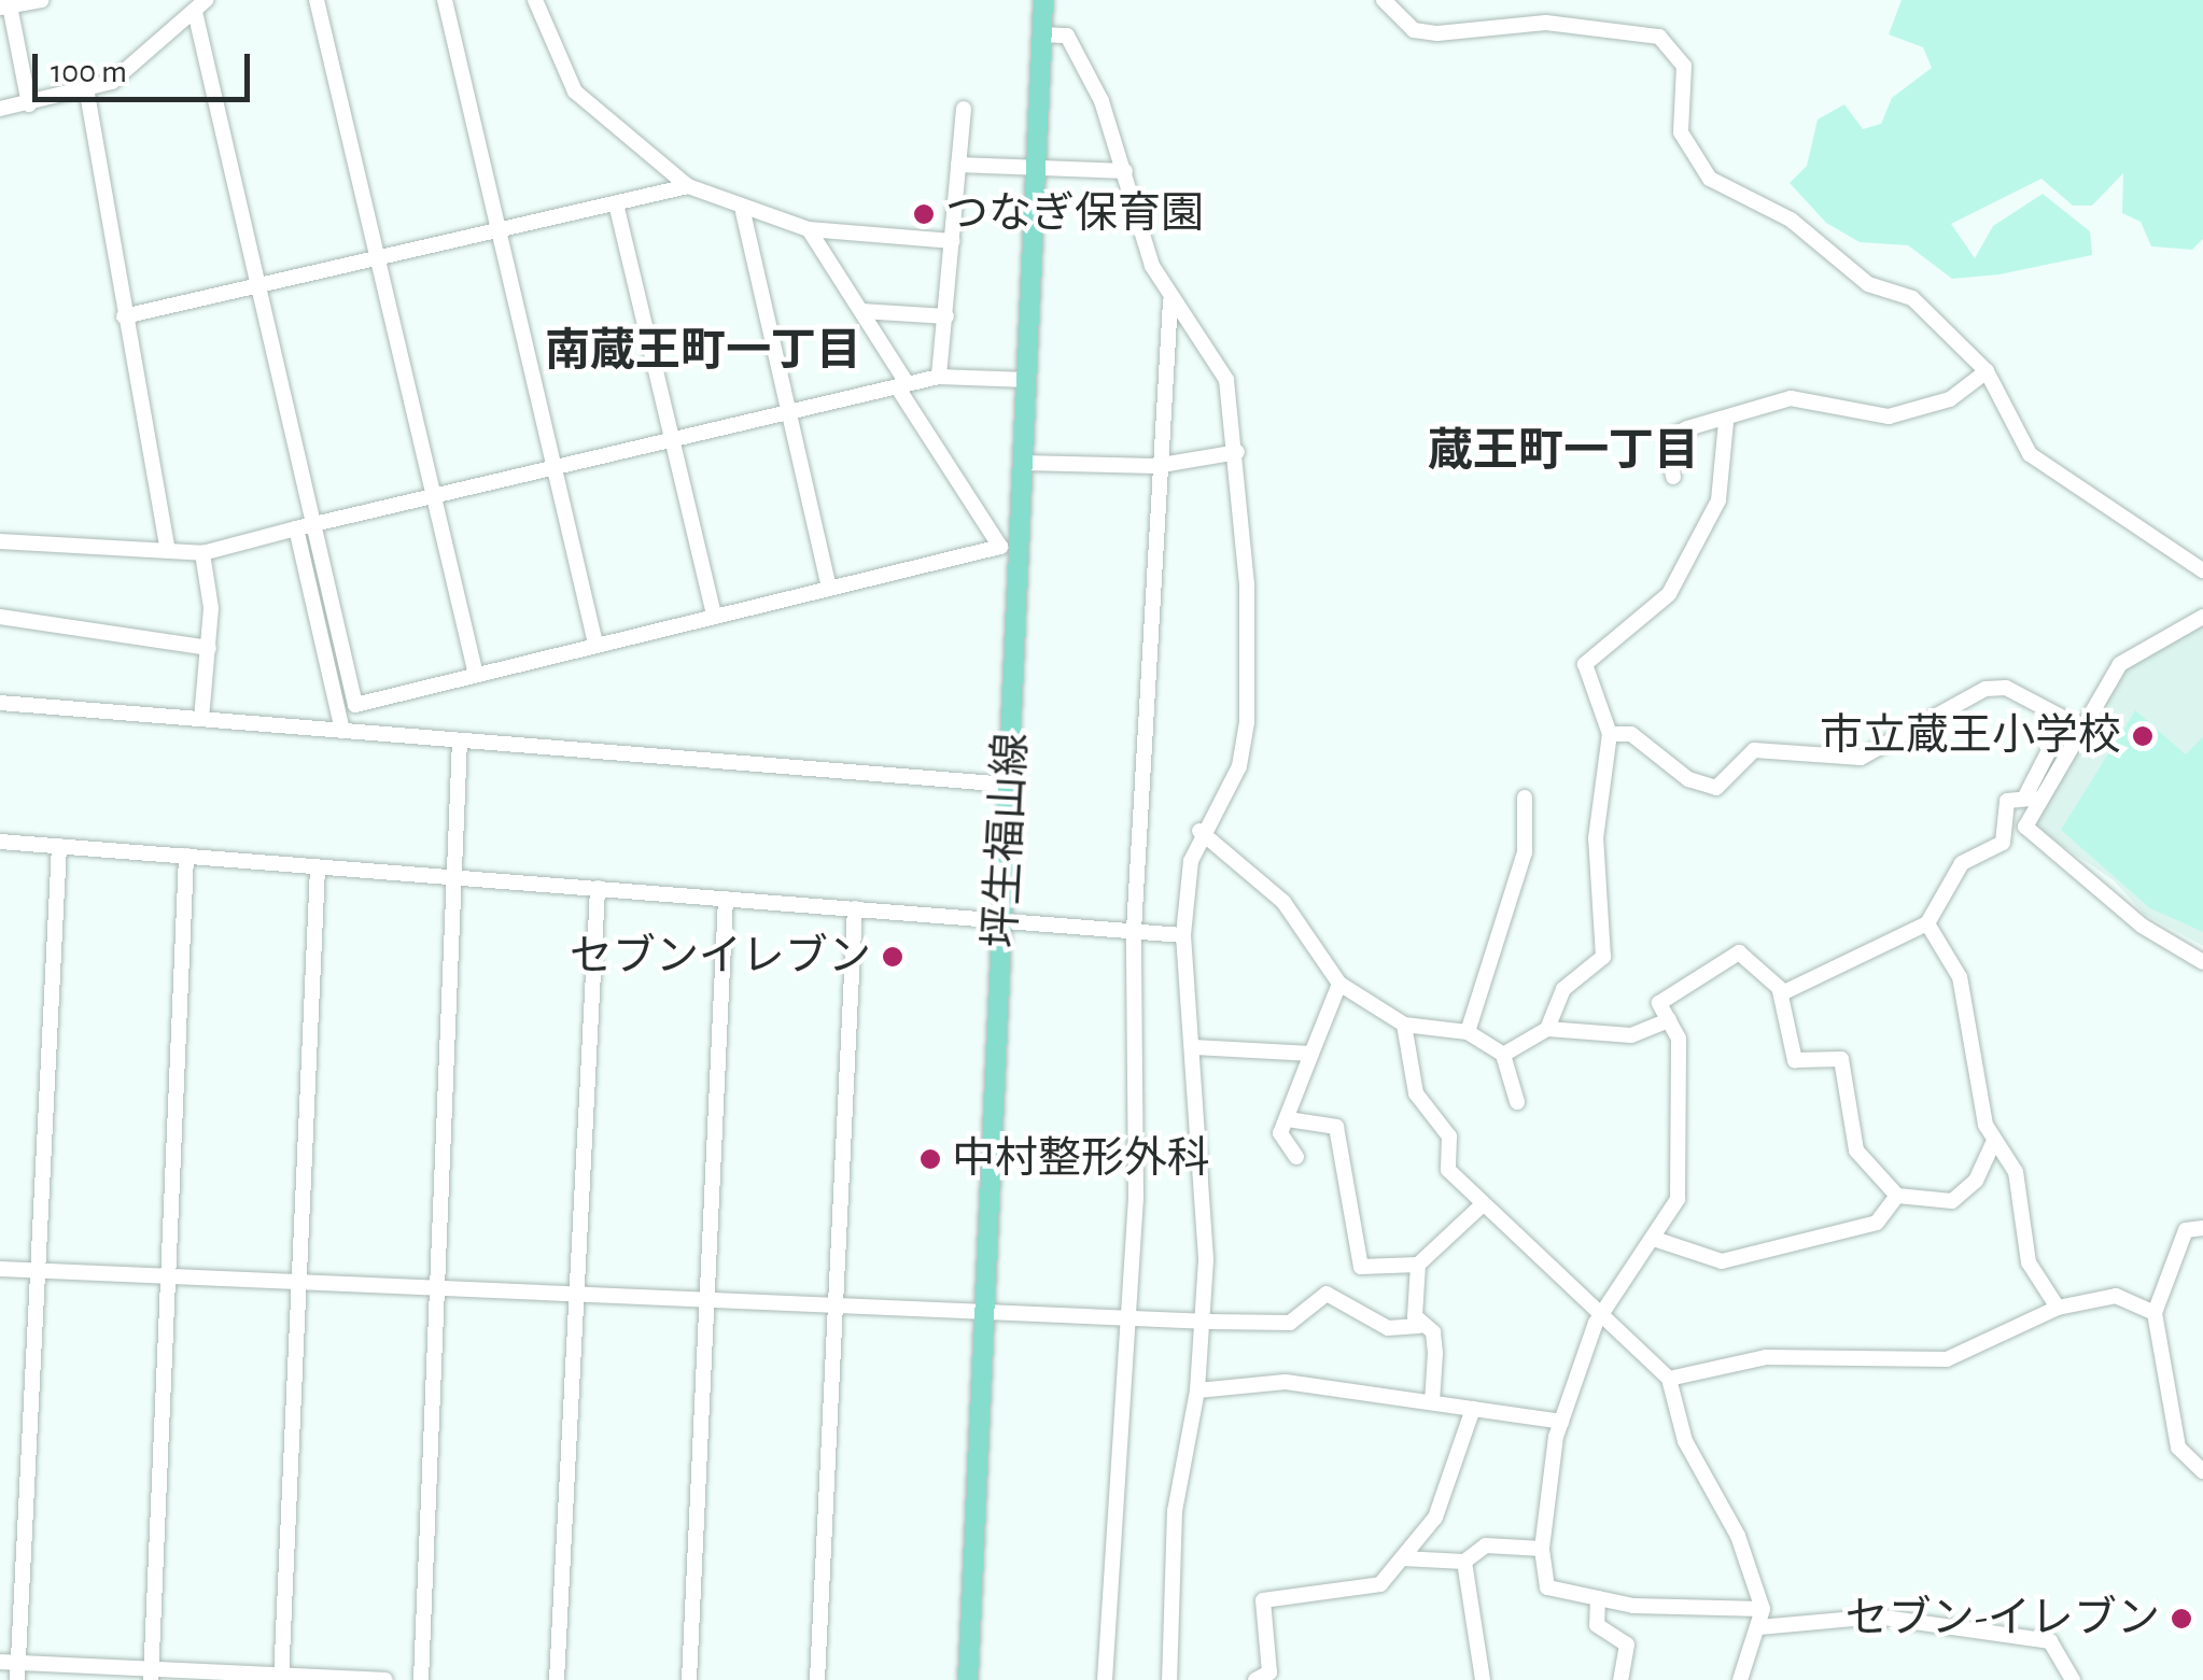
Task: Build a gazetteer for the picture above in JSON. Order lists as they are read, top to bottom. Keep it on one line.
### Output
{"streets":{"main road":["坪生福山線"]},"districts":["南蔵王町一丁目","蔵王町一丁目"],"places":["つなぎ保育園","市立蔵王小学校","セブンイレブン","中村整形外科","セブン-イレブン"],"scale_bar":"100 m"}
